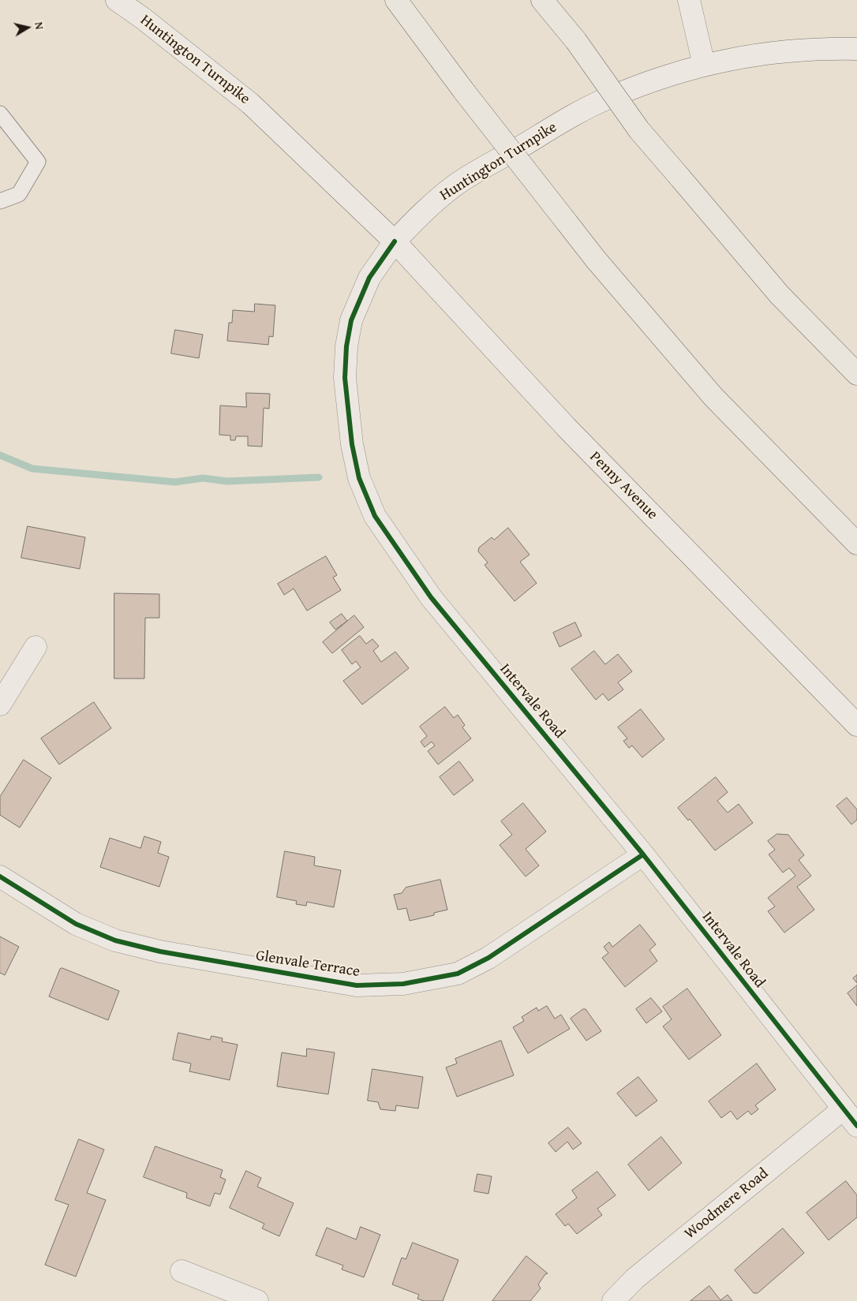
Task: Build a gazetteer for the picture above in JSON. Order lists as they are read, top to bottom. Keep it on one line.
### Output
{"streets":{"street":["Huntington Turnpike","Penny Avenue","Intervale Road","Glenvale Terrace","Woodmere Road"]},"crossings":[["Huntington Turnpike","Penny Avenue"],["Huntington Turnpike","Intervale Road"],["Penny Avenue","Intervale Road"],["Intervale Road","Glenvale Terrace"],["Intervale Road","Woodmere Road"]],"north":"right"}
